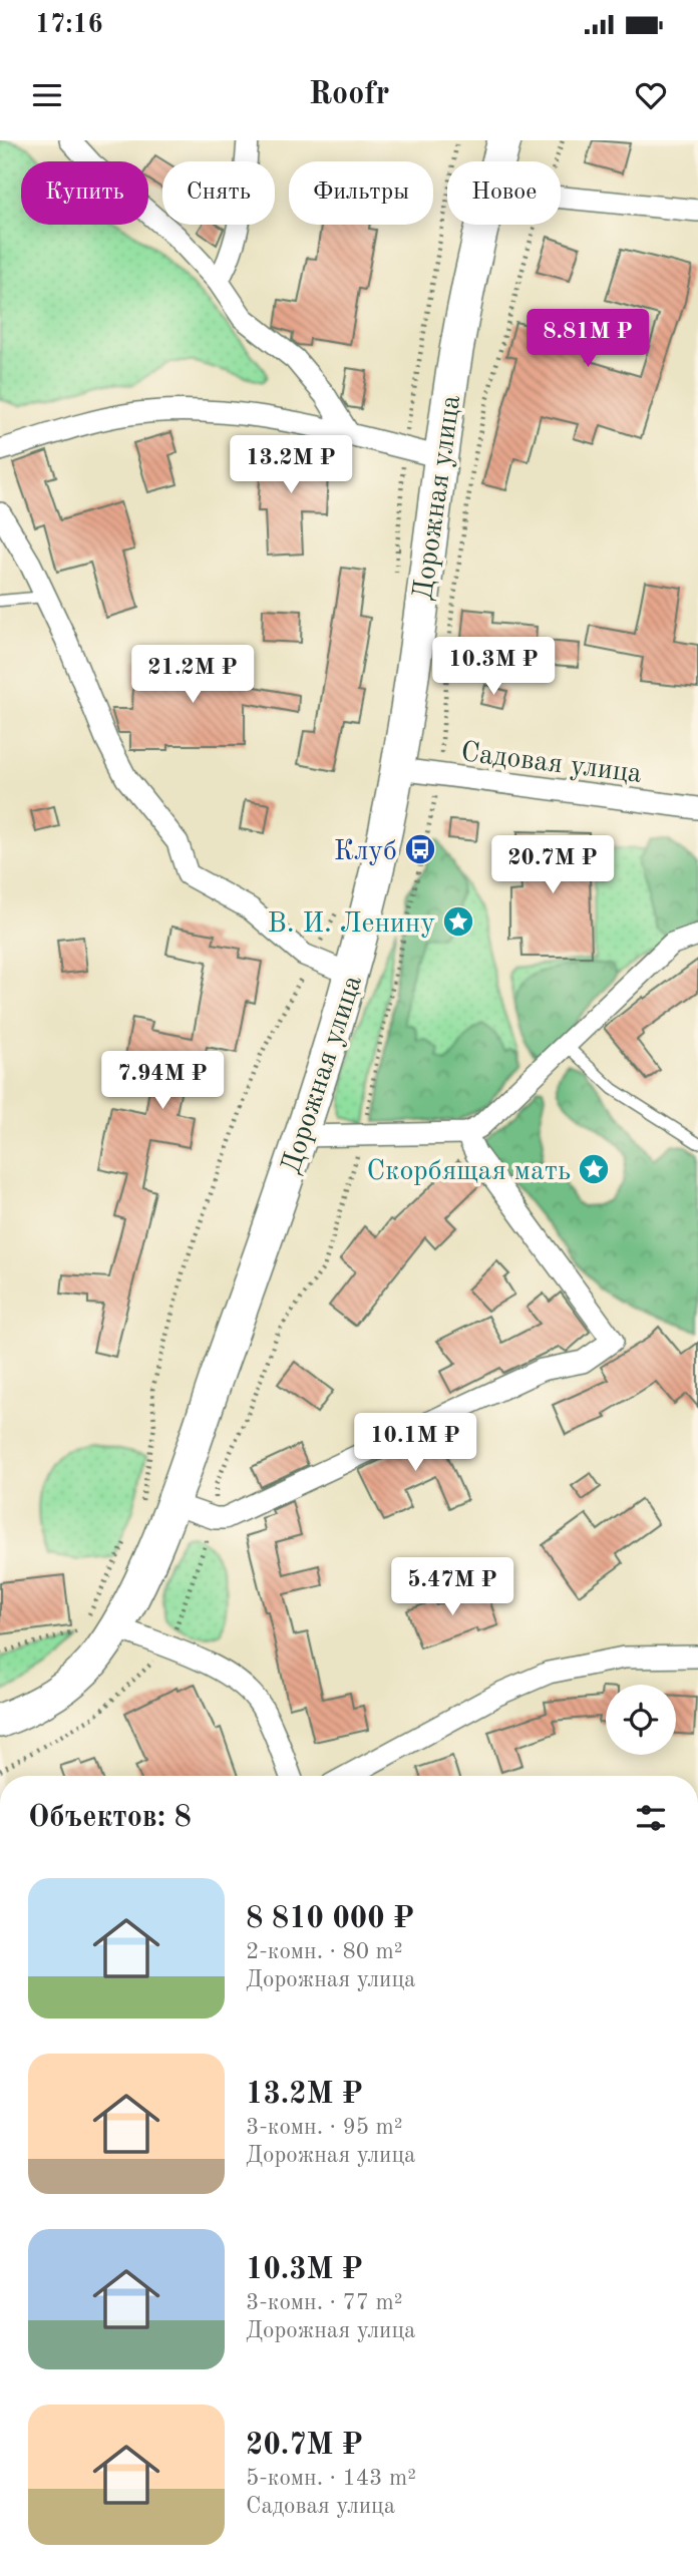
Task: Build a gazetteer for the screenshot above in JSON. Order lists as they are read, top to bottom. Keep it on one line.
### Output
{"streets":{"main road":["Дорожная улица"],"street":["Садовая улица"]},"crossings":[["Дорожная улица","Садовая улица"]],"places":{"bus stop":["Клуб"],"place":["В. И. Ленину","Скорбящая мать"]},"page":{"status":"17:16","header":"Roofr","chip":["Купить","Снять","Фильтры","Новое"],"price":["8.81M ₽","13.2M ₽","10.3M ₽","21.2M ₽","20.7M ₽","7.94M ₽","10.1M ₽","5.47M ₽"],"heading":"Объектов: 8","list":[{"name":"8 810 000 ₽","note":"2-комн. · 80 m² · Дорожная улица"},{"name":"13.2M ₽","note":"3-комн. · 95 m² · Дорожная улица"},{"name":"10.3M ₽","note":"3-комн. · 77 m² · Дорожная улица"},{"name":"20.7M ₽","note":"5-комн. · 143 m² · Садовая улица"}]}}
